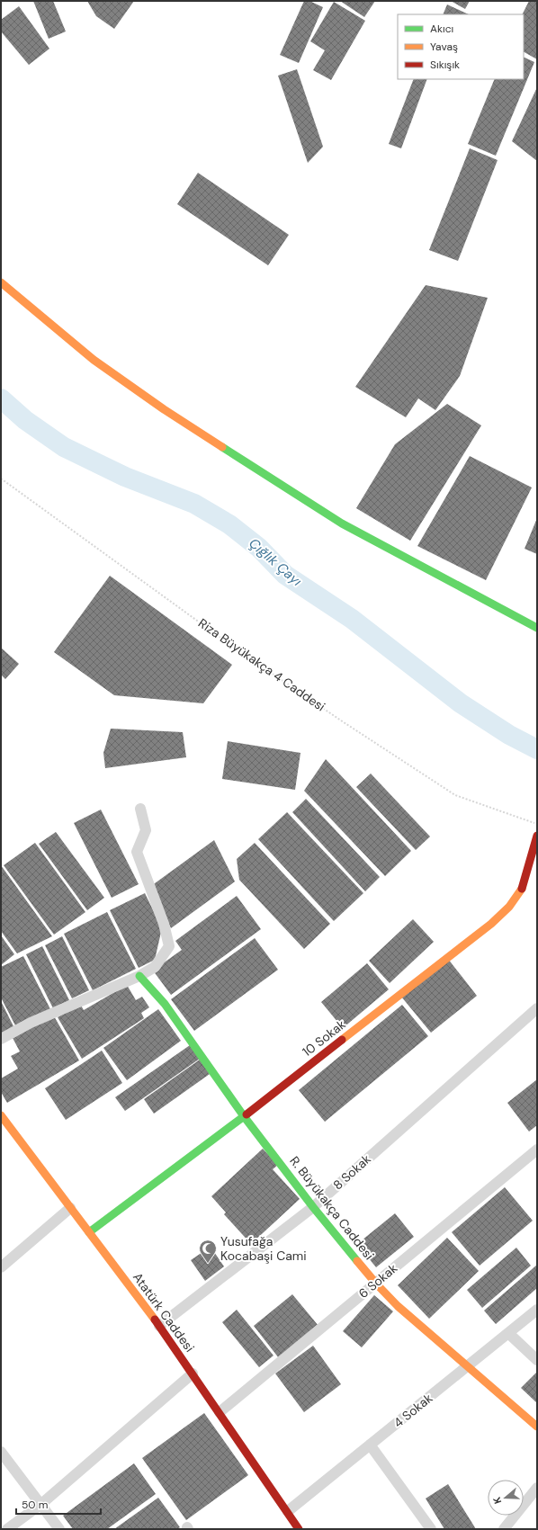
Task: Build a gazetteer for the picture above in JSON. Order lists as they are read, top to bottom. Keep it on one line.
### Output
{"streets":{"street":["10 Sokak","8 Sokak","R. Büyükakça Caddesi","6 Sokak","Atatürk Caddesi","4 Sokak"],"path":["Riza Büyükakça 4 Caddesi"]},"crossings":[["10 Sokak","R. Büyükakça Caddesi"],["10 Sokak","Atatürk Caddesi"],["8 Sokak","R. Büyükakça Caddesi"],["8 Sokak","Atatürk Caddesi"],["R. Büyükakça Caddesi","6 Sokak"],["R. Büyükakça Caddesi","4 Sokak"],["6 Sokak","Atatürk Caddesi"],["Atatürk Caddesi","4 Sokak"]],"water":["Çığlık Çayı"],"places":{"mosque":["Yusufağa Kocabaşi Cami"]},"legend":["Akıcı","Yavaş","Sıkışık"],"scale_bar":"50 m","north":"left"}
